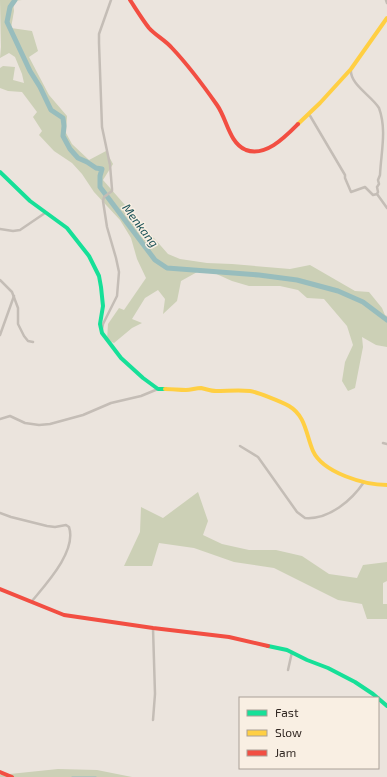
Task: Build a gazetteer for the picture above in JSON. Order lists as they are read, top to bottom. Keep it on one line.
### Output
{"water":["Menkang"],"legend":["Fast","Slow","Jam"]}
